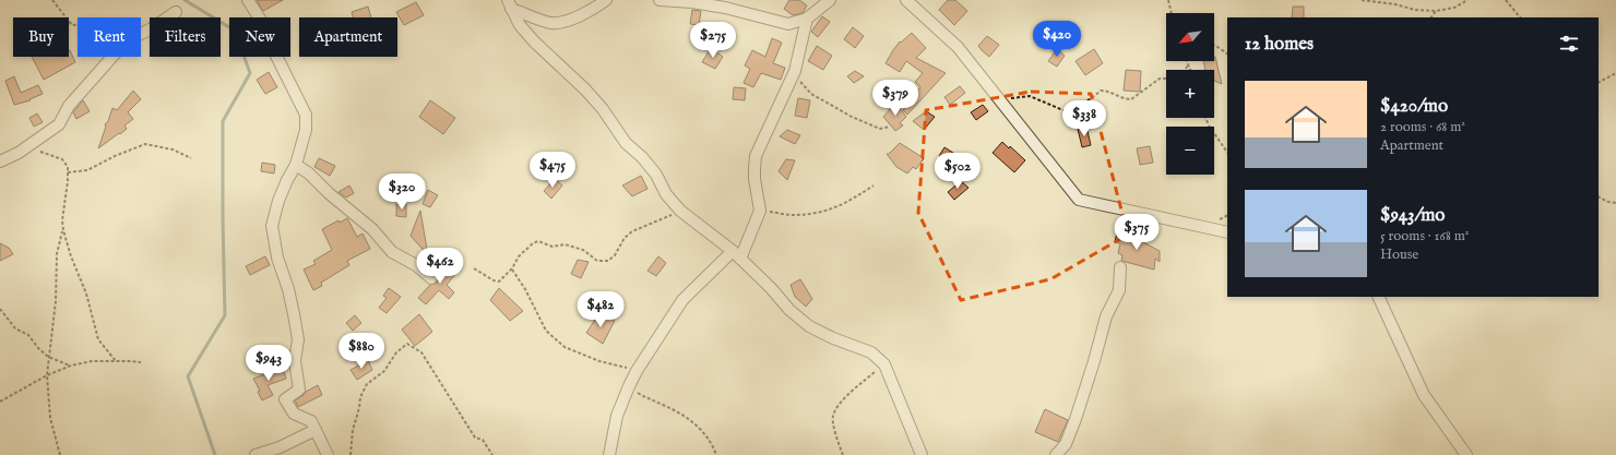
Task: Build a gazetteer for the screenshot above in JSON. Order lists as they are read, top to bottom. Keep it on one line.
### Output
{"north":"bottom left","page":{"map_buttons":["+","−"],"chip":["Buy","Rent","Filters","New","Apartment"],"heading":"12 homes","price":["$420","$275","$379","$338","$475","$502","$320","$375","$462","$482","$880","$943"],"list":[{"name":"$420/mo","note":"2 rooms · 68 m² · Apartment"},{"name":"$943/mo","note":"5 rooms · 168 m² · House"}]}}
